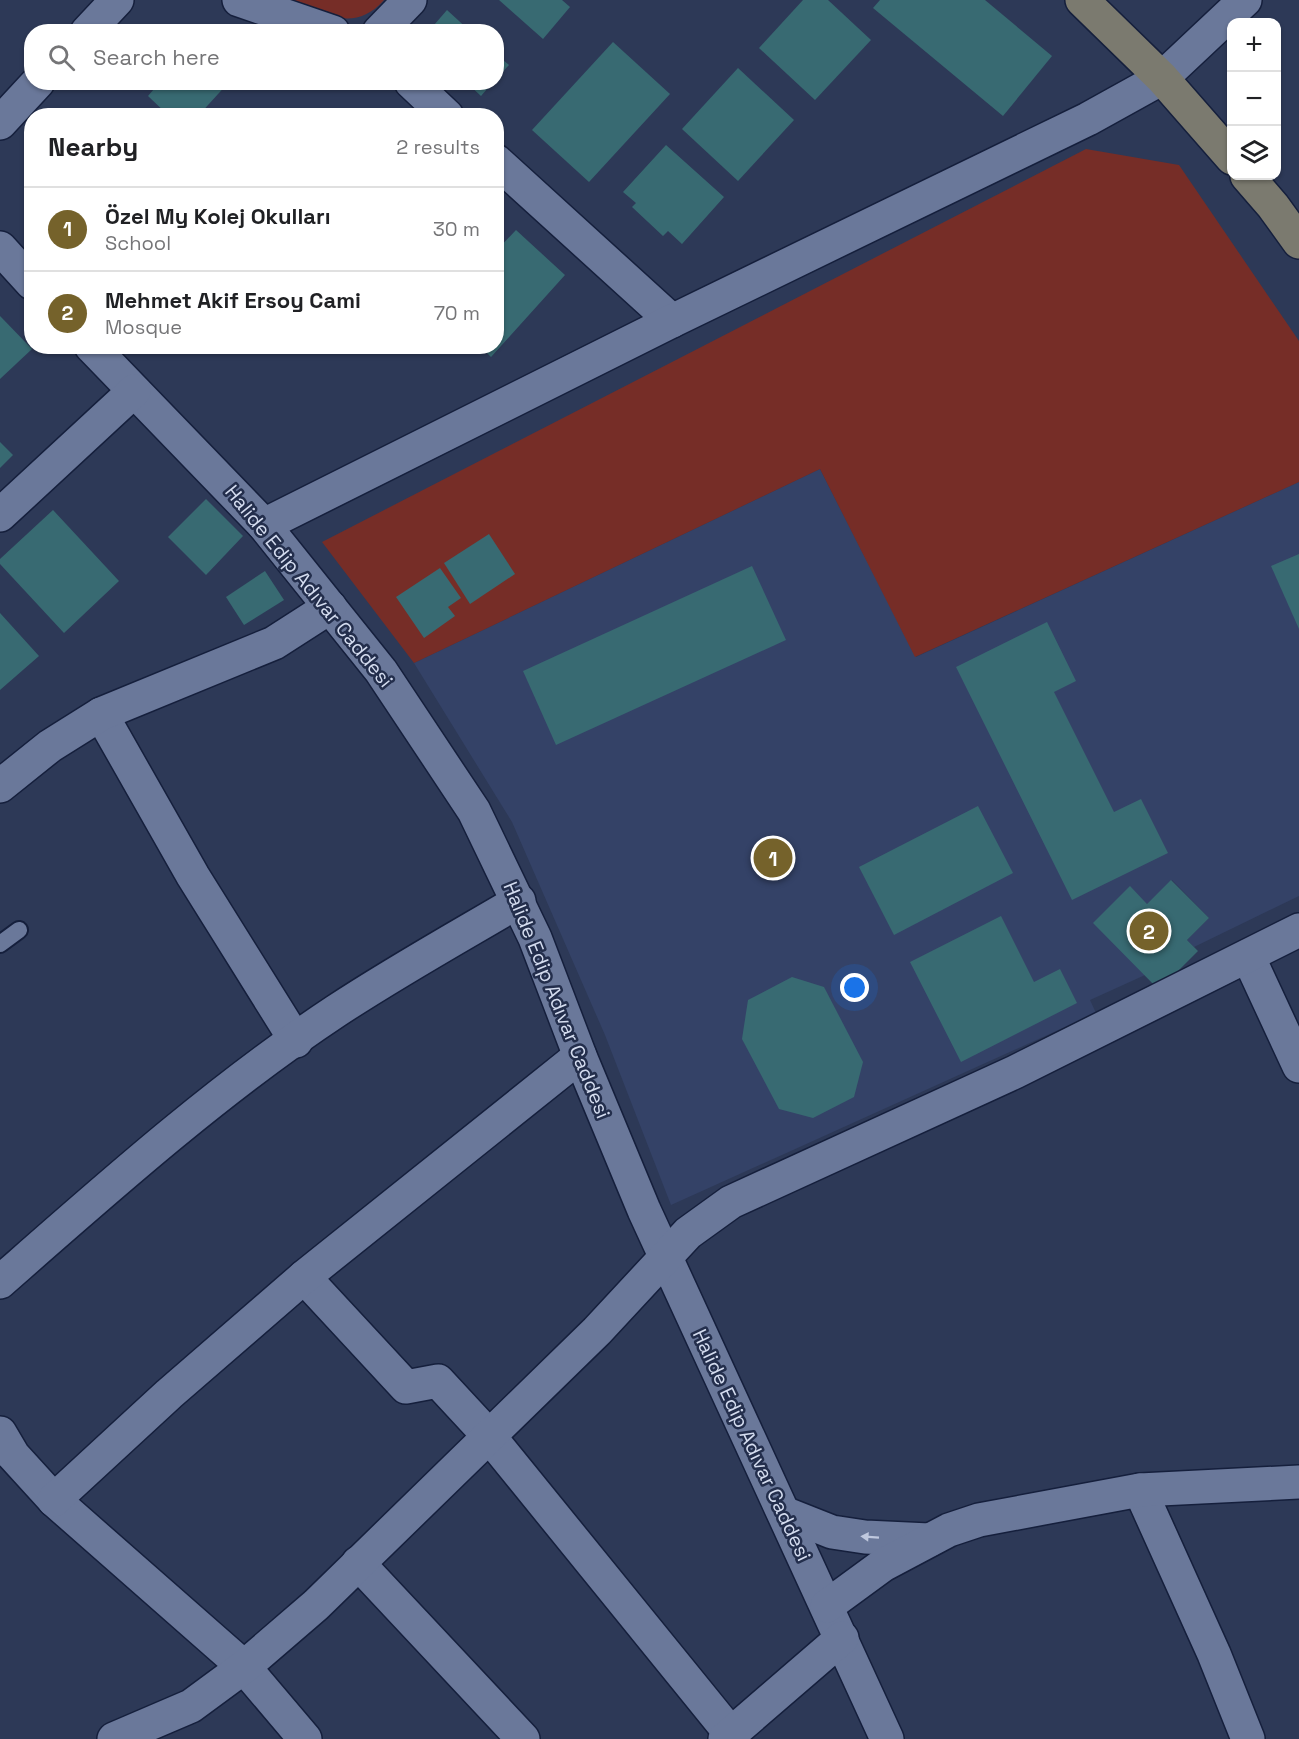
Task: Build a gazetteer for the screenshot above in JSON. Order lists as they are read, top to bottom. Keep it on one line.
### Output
{"streets":{"street":["Halide Edip Adıvar Caddesi"]},"page":{"map_buttons":["+","−"],"search":"Search here","heading":["Nearby","2 results"],"list":[{"mark":"1","name":"Özel My Kolej Okulları","note":"School","value":"30 m"},{"mark":"2","name":"Mehmet Akif Ersoy Cami","note":"Mosque","value":"70 m"}],"pins":["1","2"]}}
